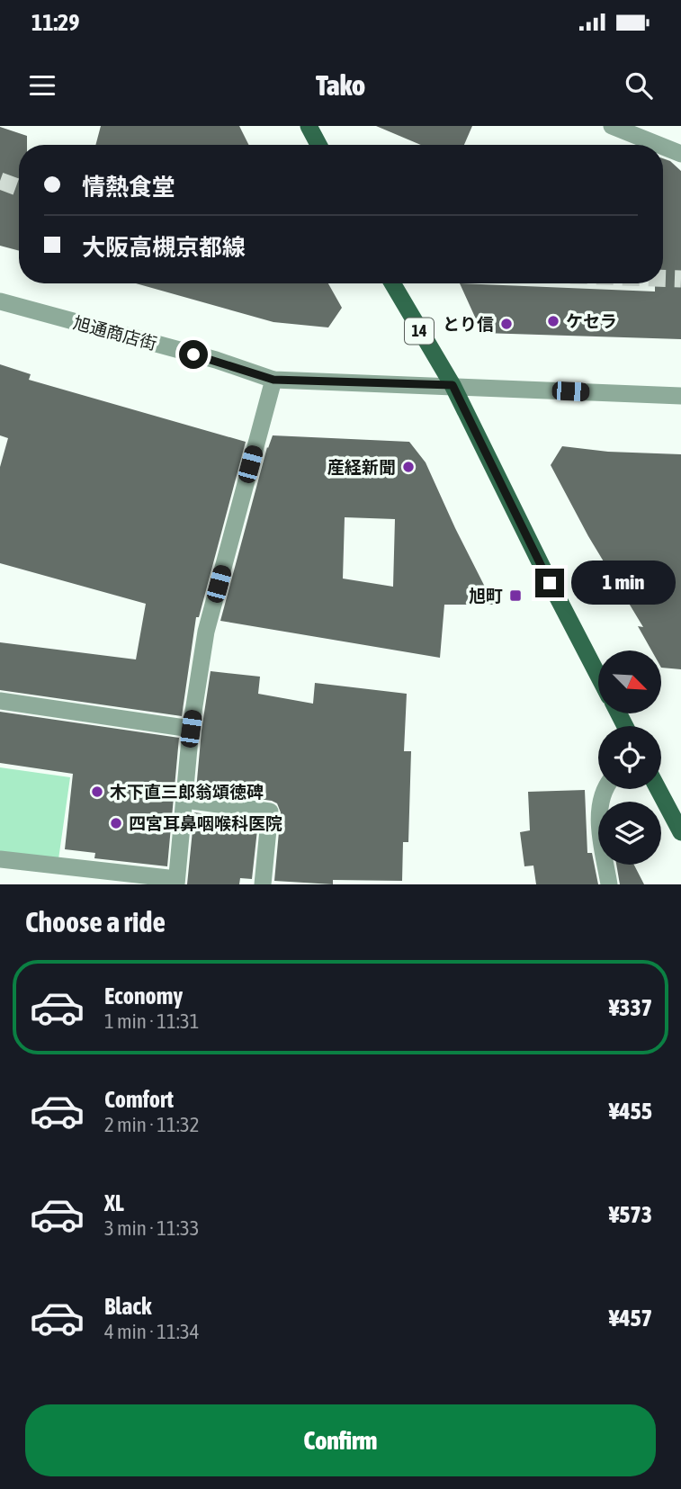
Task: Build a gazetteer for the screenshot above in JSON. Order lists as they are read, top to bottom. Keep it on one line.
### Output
{"streets":{"main road":["14"],"street":["旭通商店街"]},"crossings":[["14","旭通商店街"]],"places":{"other":["ケセラ","とり信","産経新聞","木下直三郎翁頌徳碑","四宮耳鼻咽喉科医院"],"transit":["旭町"]},"north":"bottom right","page":{"status":"11:29","header":"Tako","banner":["情熱食堂","大阪高槻京都線"],"bubble":"1 min","heading":"Choose a ride","list":[{"name":"Economy","note":"1 min · 11:31","value":"¥337"},{"name":"Comfort","note":"2 min · 11:32","value":"¥455"},{"name":"XL","note":"3 min · 11:33","value":"¥573"},{"name":"Black","note":"4 min · 11:34","value":"¥457"}],"buttons":"Confirm"}}
